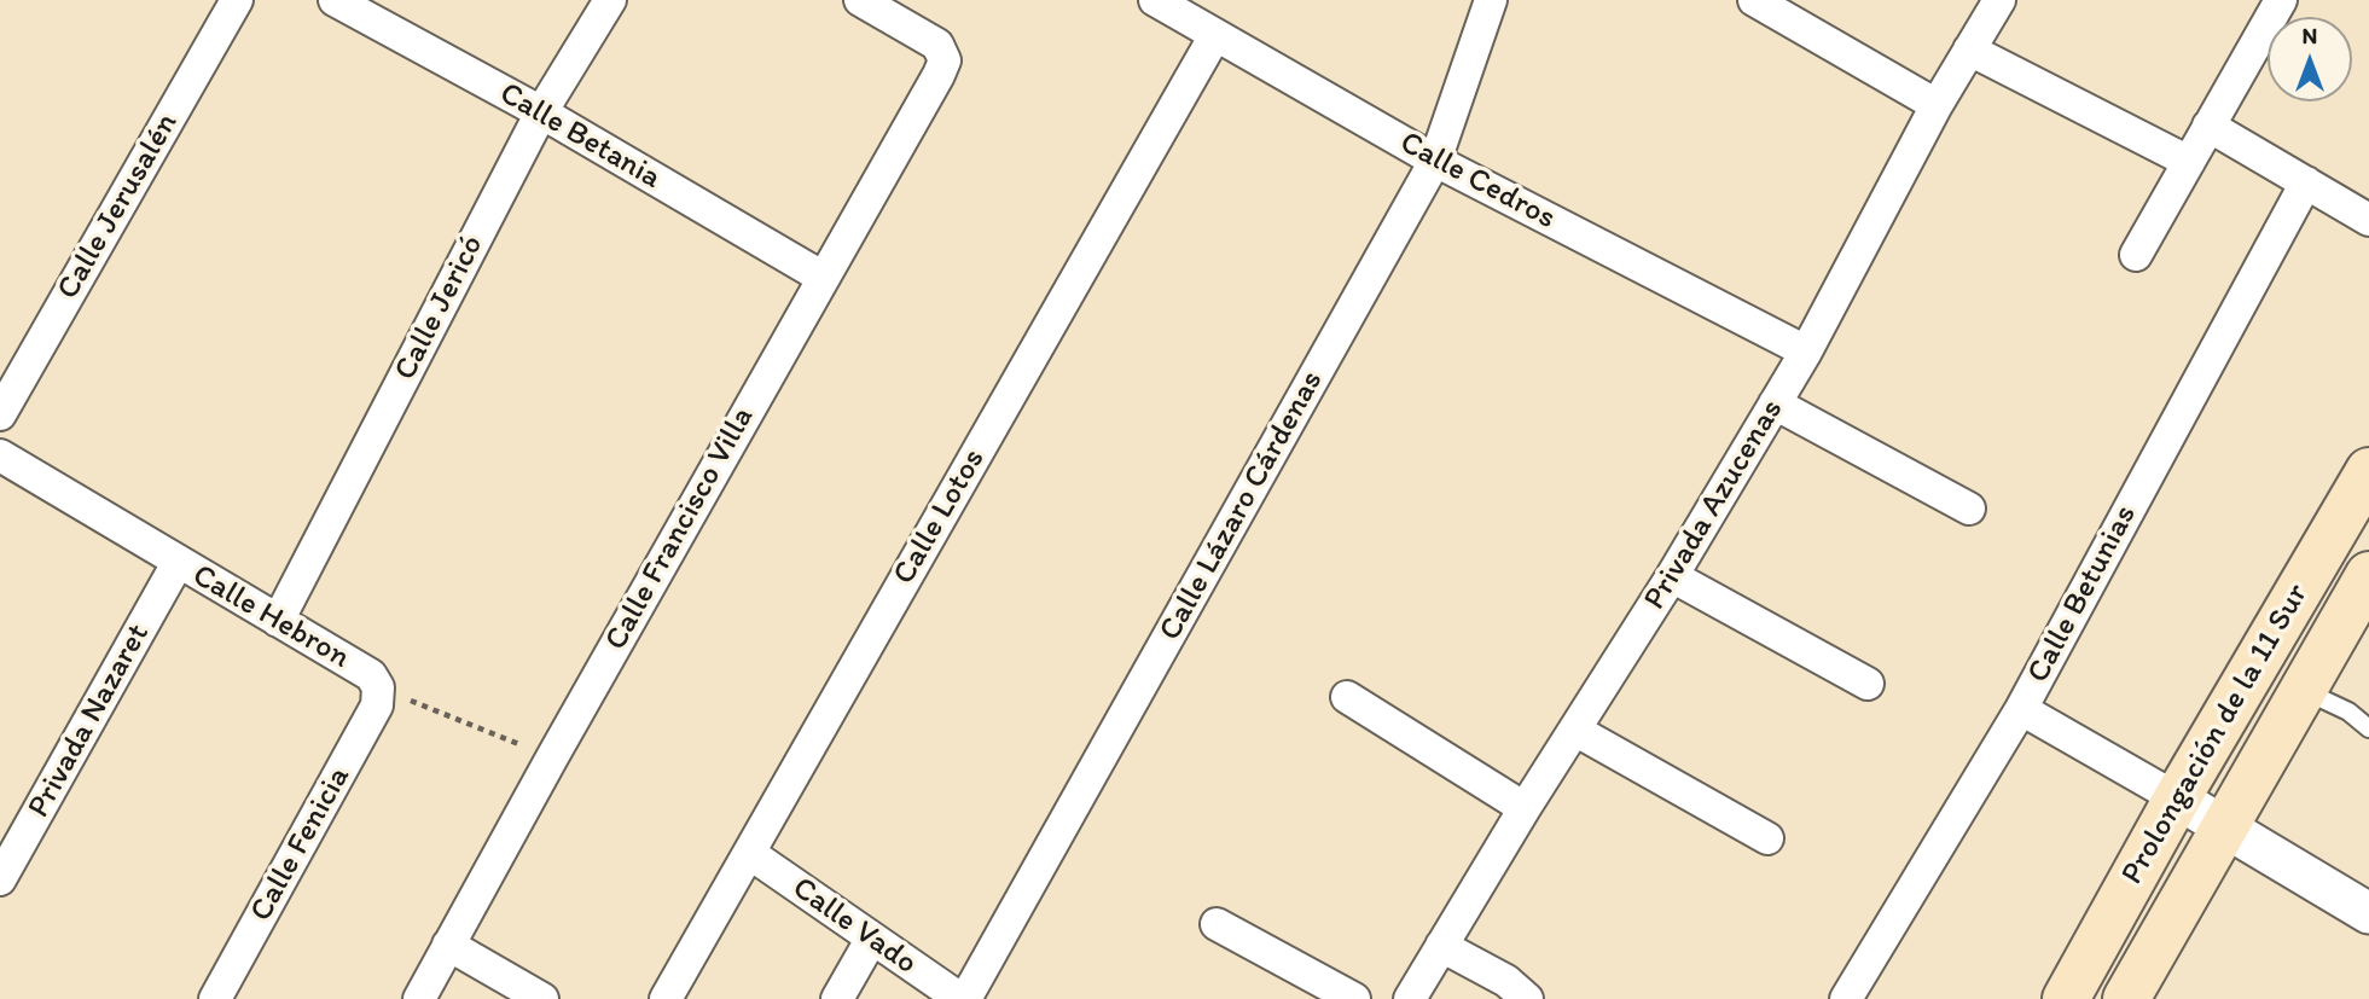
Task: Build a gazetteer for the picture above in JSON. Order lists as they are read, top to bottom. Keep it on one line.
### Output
{"streets":{"main road":["Prolongación de la 11 Sur"],"street":["Calle Betania","Calle Cedros","Calle Jerusalén","Calle Jericó","Privada Azucenas","Calle Lázaro Cárdenas","Calle Lotos","Calle Francisco Villa","Calle Betunias","Calle Hebron","Privada Nazaret","Calle Fenicia","Calle Vado"]},"crossings":[["Calle Betania","Calle Jericó"],["Calle Betania","Calle Francisco Villa"],["Calle Cedros","Privada Azucenas"],["Calle Cedros","Calle Lázaro Cárdenas"],["Calle Cedros","Calle Lotos"],["Calle Jericó","Calle Hebron"],["Calle Lázaro Cárdenas","Calle Vado"],["Calle Lotos","Calle Vado"],["Calle Francisco Villa","Calle Hebron"],["Calle Hebron","Privada Nazaret"],["Calle Hebron","Calle Fenicia"]],"north":"top"}
